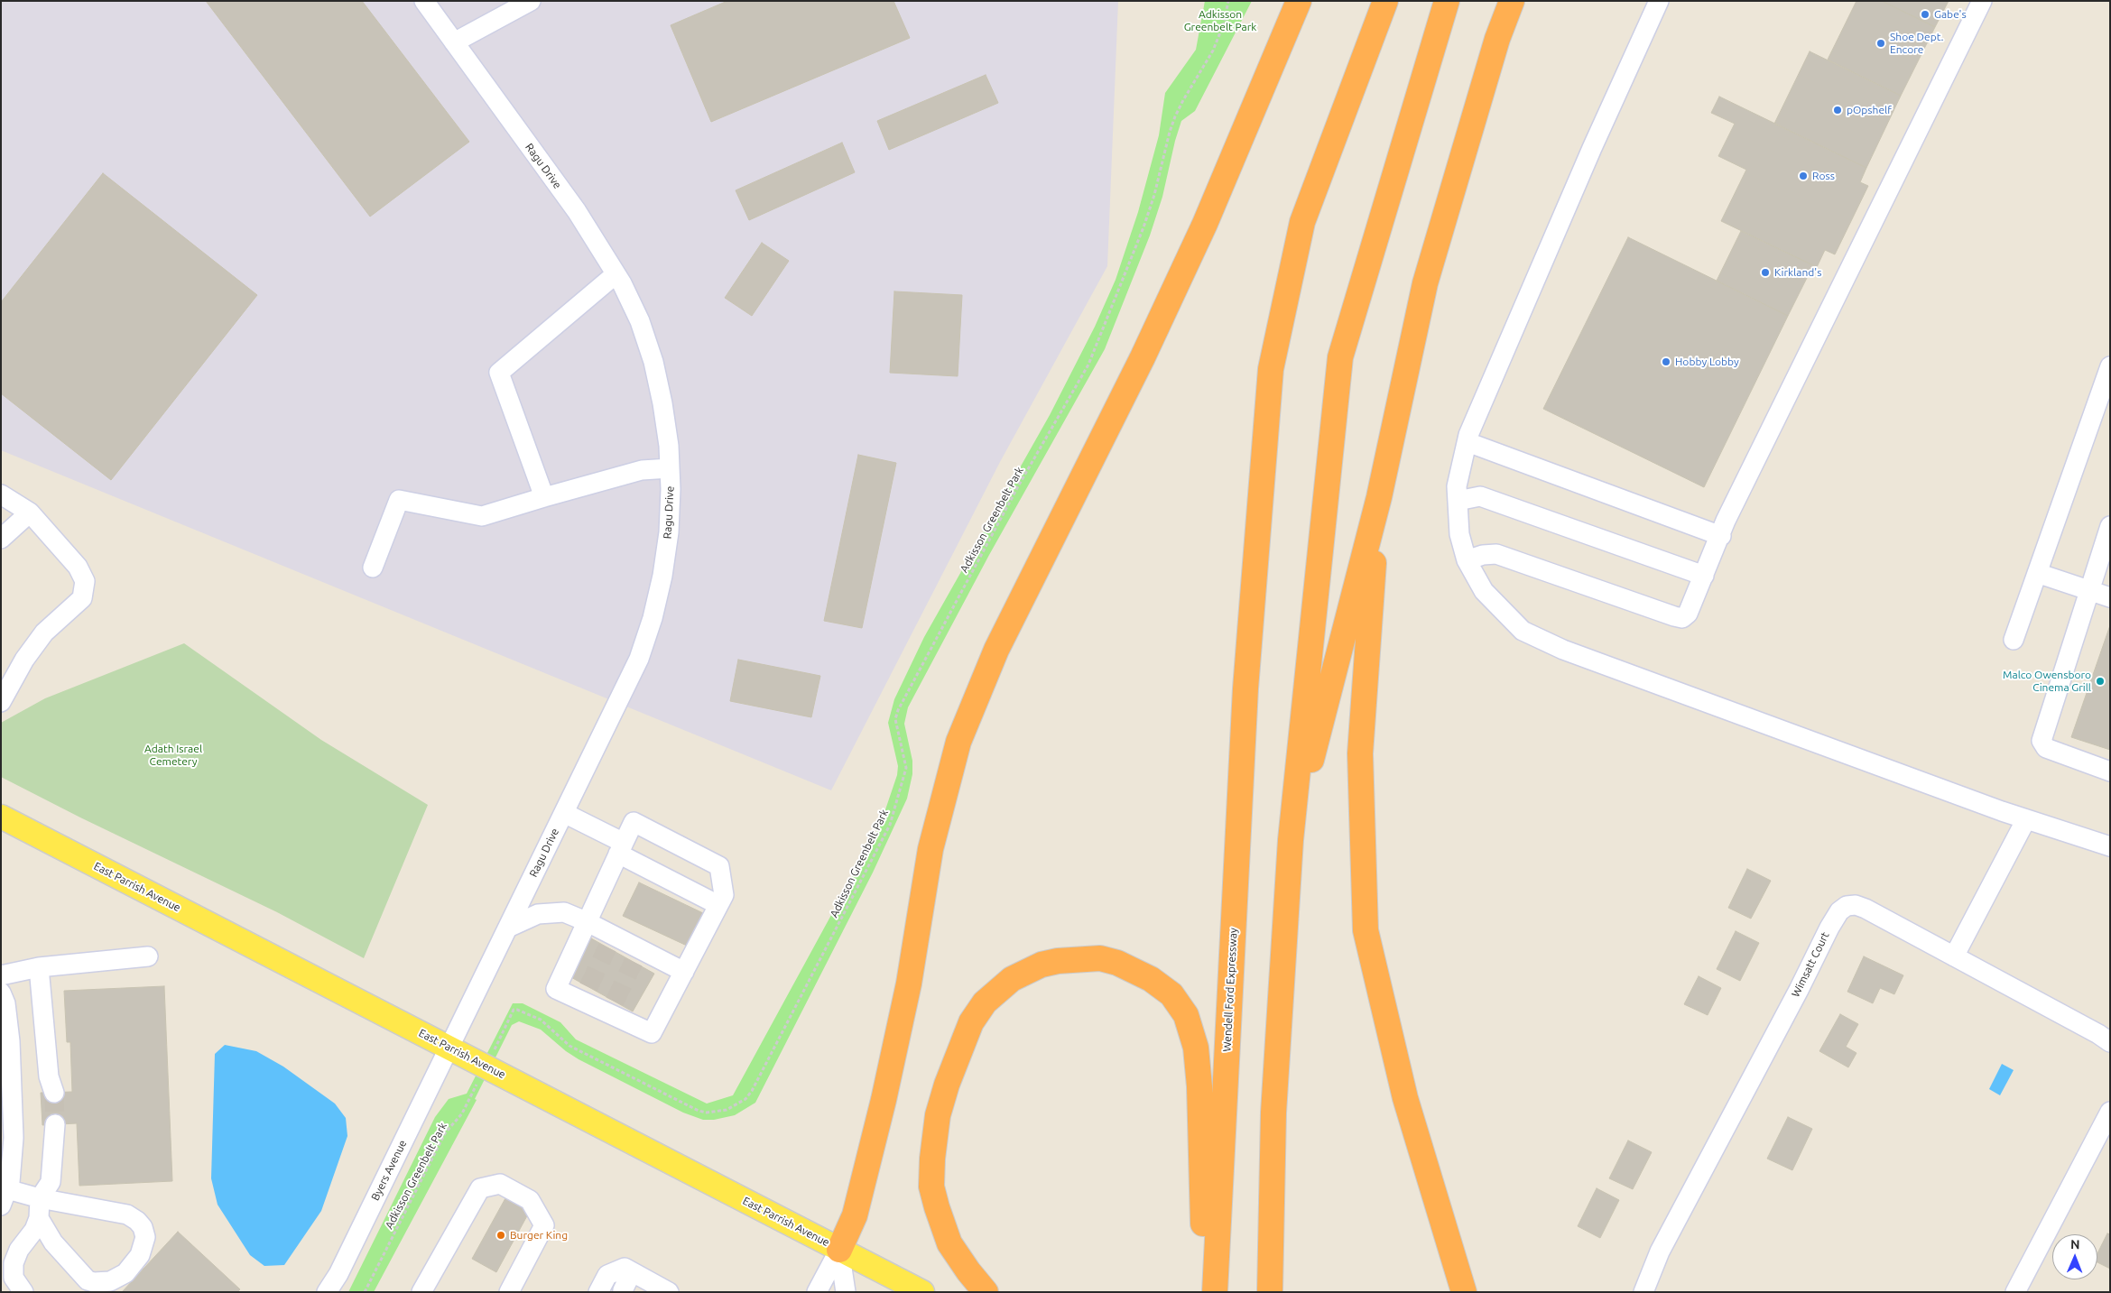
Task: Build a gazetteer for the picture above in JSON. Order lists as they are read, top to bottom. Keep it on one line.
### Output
{"streets":{"highway":["Wendell Ford Expressway"],"main road":["East Parrish Avenue"],"street":["Ragu Drive","Wimsatt Court","Byers Avenue"],"path":["Adkisson Greenbelt Park"]},"crossings":[["Ragu Drive","East Parrish Avenue"],["Ragu Drive","Byers Avenue"],["Adkisson Greenbelt Park","East Parrish Avenue"],["East Parrish Avenue","Byers Avenue"]],"parks":["Adkisson Greenbelt Park","Adath Israel Cemetery"],"places":["Gabe's","Shoe Dept. Encore","pOpshelf","Ross","Kirkland's","Hobby Lobby","Malco Owensboro Cinema Grill","Burger King"],"north":"top"}
